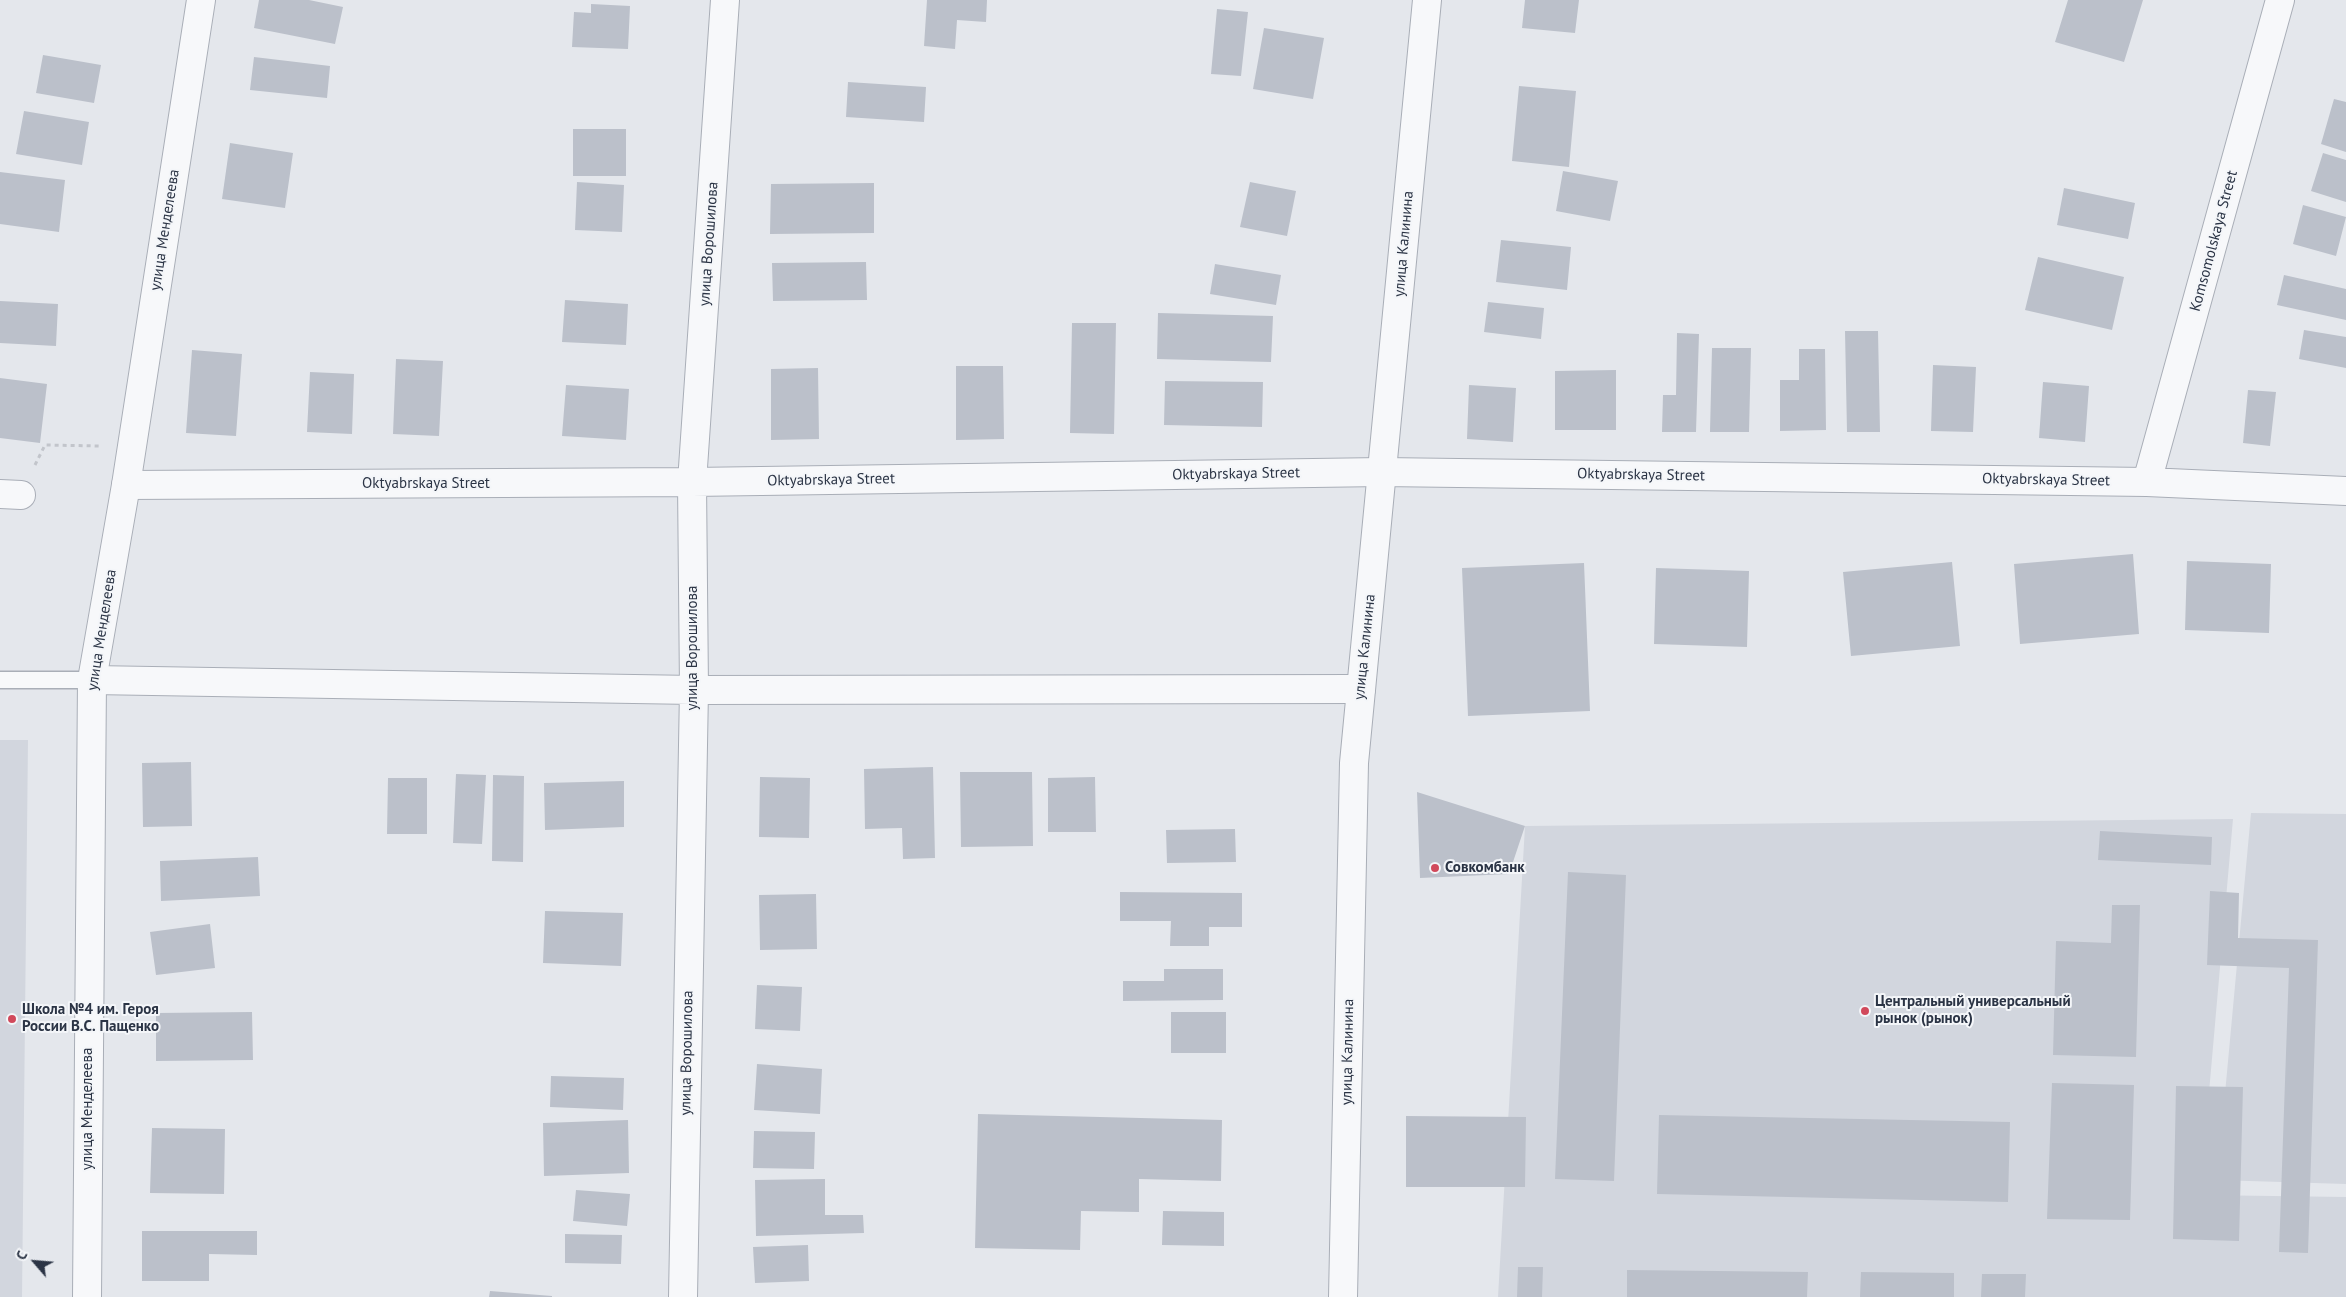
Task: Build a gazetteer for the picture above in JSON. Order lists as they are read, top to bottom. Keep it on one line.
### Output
{"streets":{"street":["улица Менделеева","Komsomolskaya Street","улица Ворошилова","улица Калинина","Oktyabrskaya Street"]},"crossings":[["улица Менделеева","Oktyabrskaya Street"],["Komsomolskaya Street","Oktyabrskaya Street"],["улица Ворошилова","Oktyabrskaya Street"],["улица Калинина","Oktyabrskaya Street"]],"places":["Совкомбанк","Центральный универсальный рынок (рынок)","Школа №4 им. Героя России В.С. Пащенко"],"north":"top left"}
